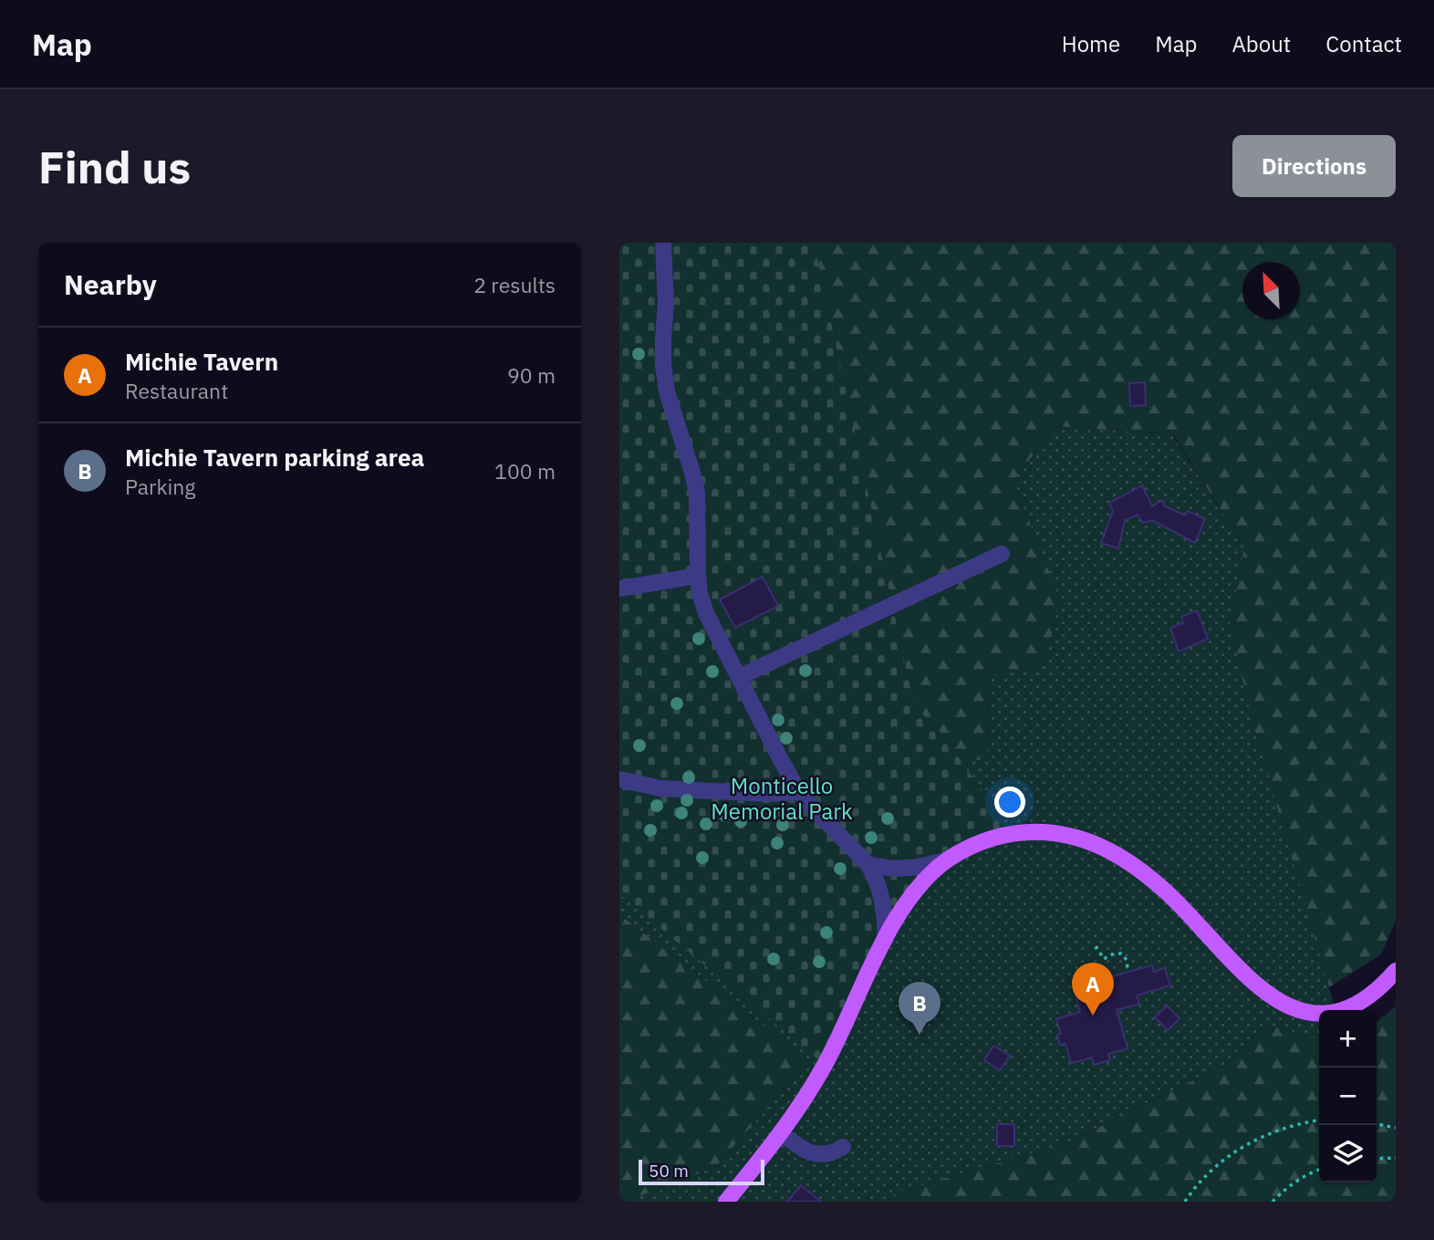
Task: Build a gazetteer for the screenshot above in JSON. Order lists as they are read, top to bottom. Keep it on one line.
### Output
{"parks":["Monticello Memorial Park"],"scale_bar":"50 m","north":"top left","page":{"header":"Map","nav":["Home","Map","About","Contact"],"buttons":"Directions","title":"Find us","heading":["Nearby","2 results"],"list":[{"mark":"A","name":"Michie Tavern","note":"Restaurant","value":"90 m"},{"mark":"B","name":"Michie Tavern parking area","note":"Parking","value":"100 m"}],"pins":["A","B"],"map_buttons":["+","−"],"scale":"50 m"}}
